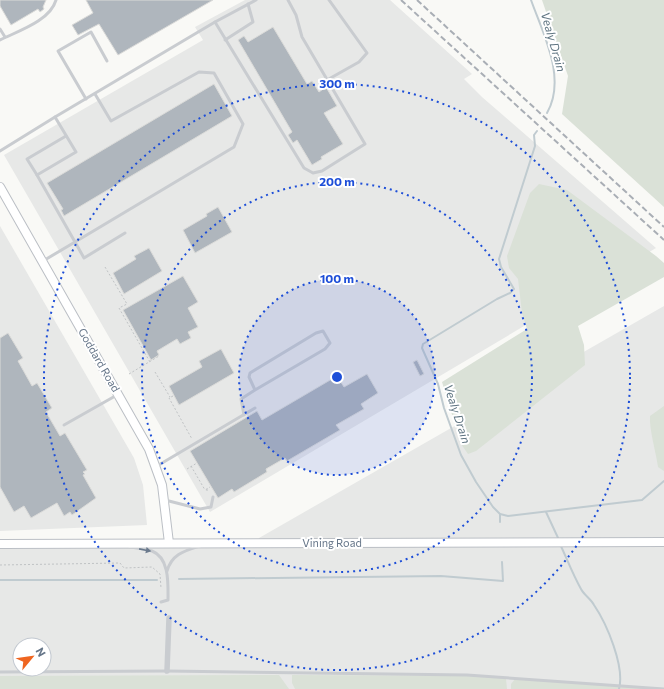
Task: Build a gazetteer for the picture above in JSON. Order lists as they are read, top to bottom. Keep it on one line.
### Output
{"streets":{"main road":["Goddard Road","Vining Road"]},"crossings":[["Goddard Road","Vining Road"]],"water":["Vealy Drain"],"north":"top right","rings":["300 m","200 m","100 m"]}
